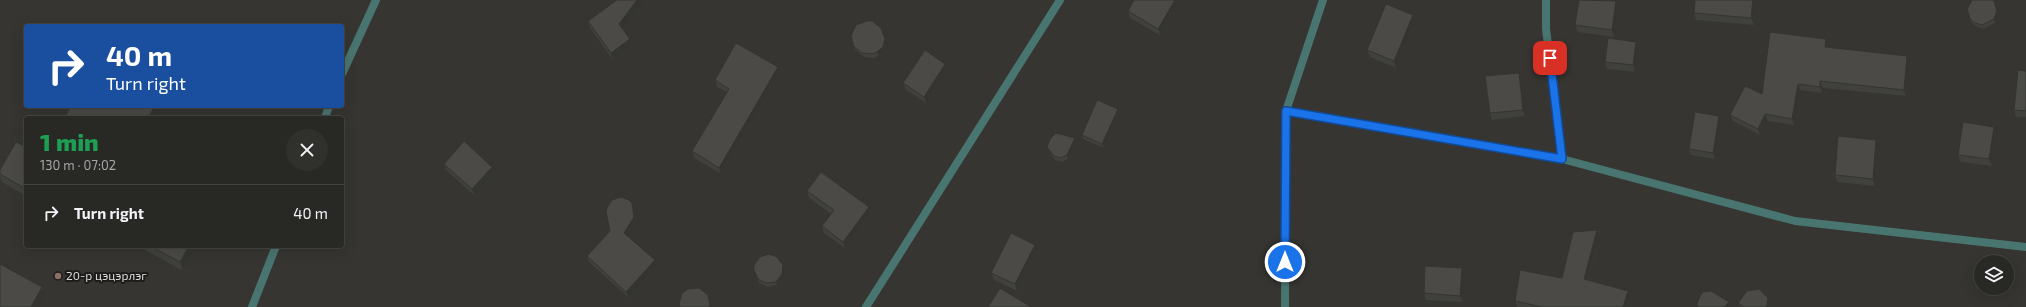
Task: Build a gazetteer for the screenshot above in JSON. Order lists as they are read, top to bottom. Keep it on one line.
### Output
{"places":["20-р цэцэрлэг"],"page":{"turn":["40 m","Turn right"],"heading":["1 min","130 m · 07:02"],"list":[{"name":"Turn right","value":"40 m"}]}}
